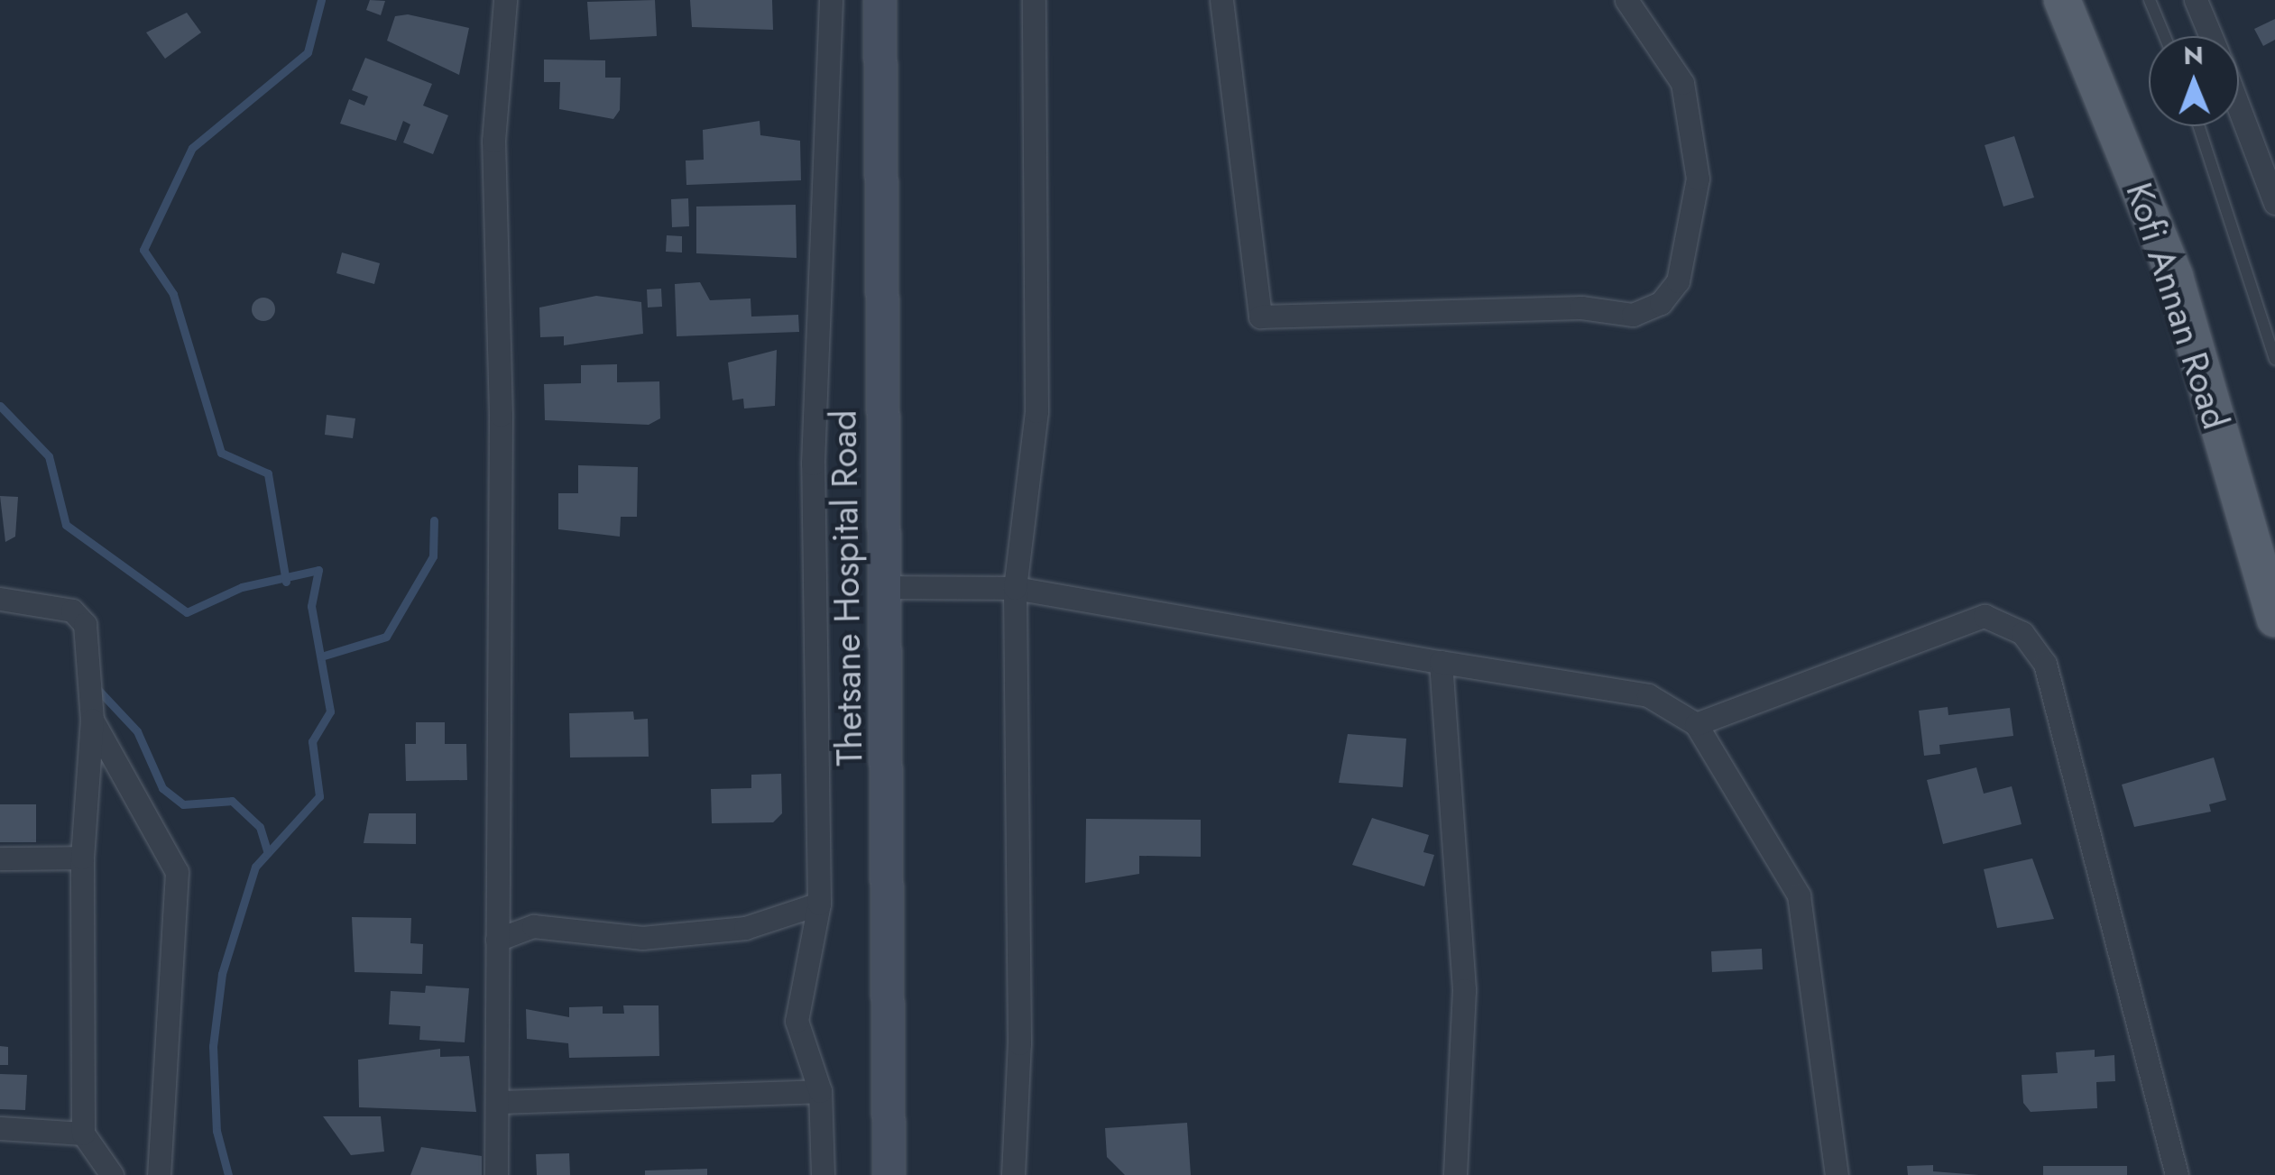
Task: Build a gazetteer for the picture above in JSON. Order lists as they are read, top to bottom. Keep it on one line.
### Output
{"streets":{"main road":["Kofi Annan Road","Thetsane Hospital Road"]},"north":"top"}
